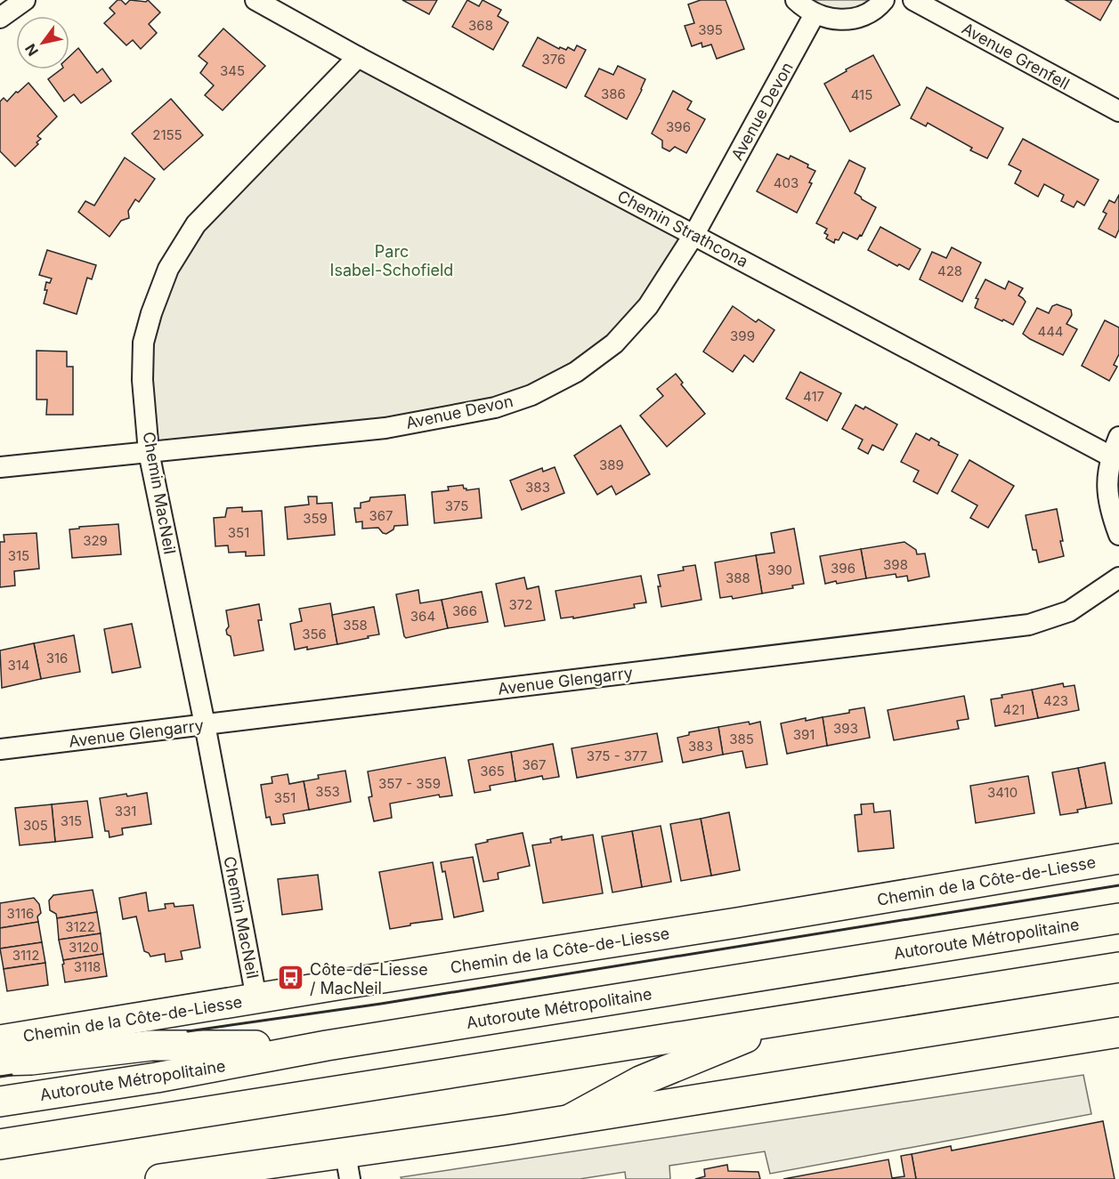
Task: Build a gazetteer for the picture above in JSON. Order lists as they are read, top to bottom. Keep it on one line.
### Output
{"streets":{"main road":["Chemin de la Côte-de-Liesse","Autoroute Métropolitaine"],"street":["Avenue Grenfell","Avenue Devon","Chemin Strathcona","Chemin MacNeil","Avenue Glengarry"]},"crossings":[["Avenue Devon","Chemin Strathcona"],["Avenue Devon","Chemin MacNeil"],["Chemin Strathcona","Chemin MacNeil"],["Chemin MacNeil","Avenue Glengarry"],["Chemin MacNeil","Chemin de la Côte-de-Liesse"]],"parks":["Parc Isabel-Schofield"],"places":{"bus stop":["Côte-de-Liesse / MacNeil"]},"house_numbers":["368","395","376","345","386","415","396","2155","403","428","444","399","417","389","383","375","367","359","351","329","315","398","396","390","388","372","366","364","358","356","316","314","423","421","393","391","385","383","375 - 377","367","365","357 - 359","353","3410","351","331","315","305","3116","3122","3120","3112","3118"],"north":"bottom left"}
